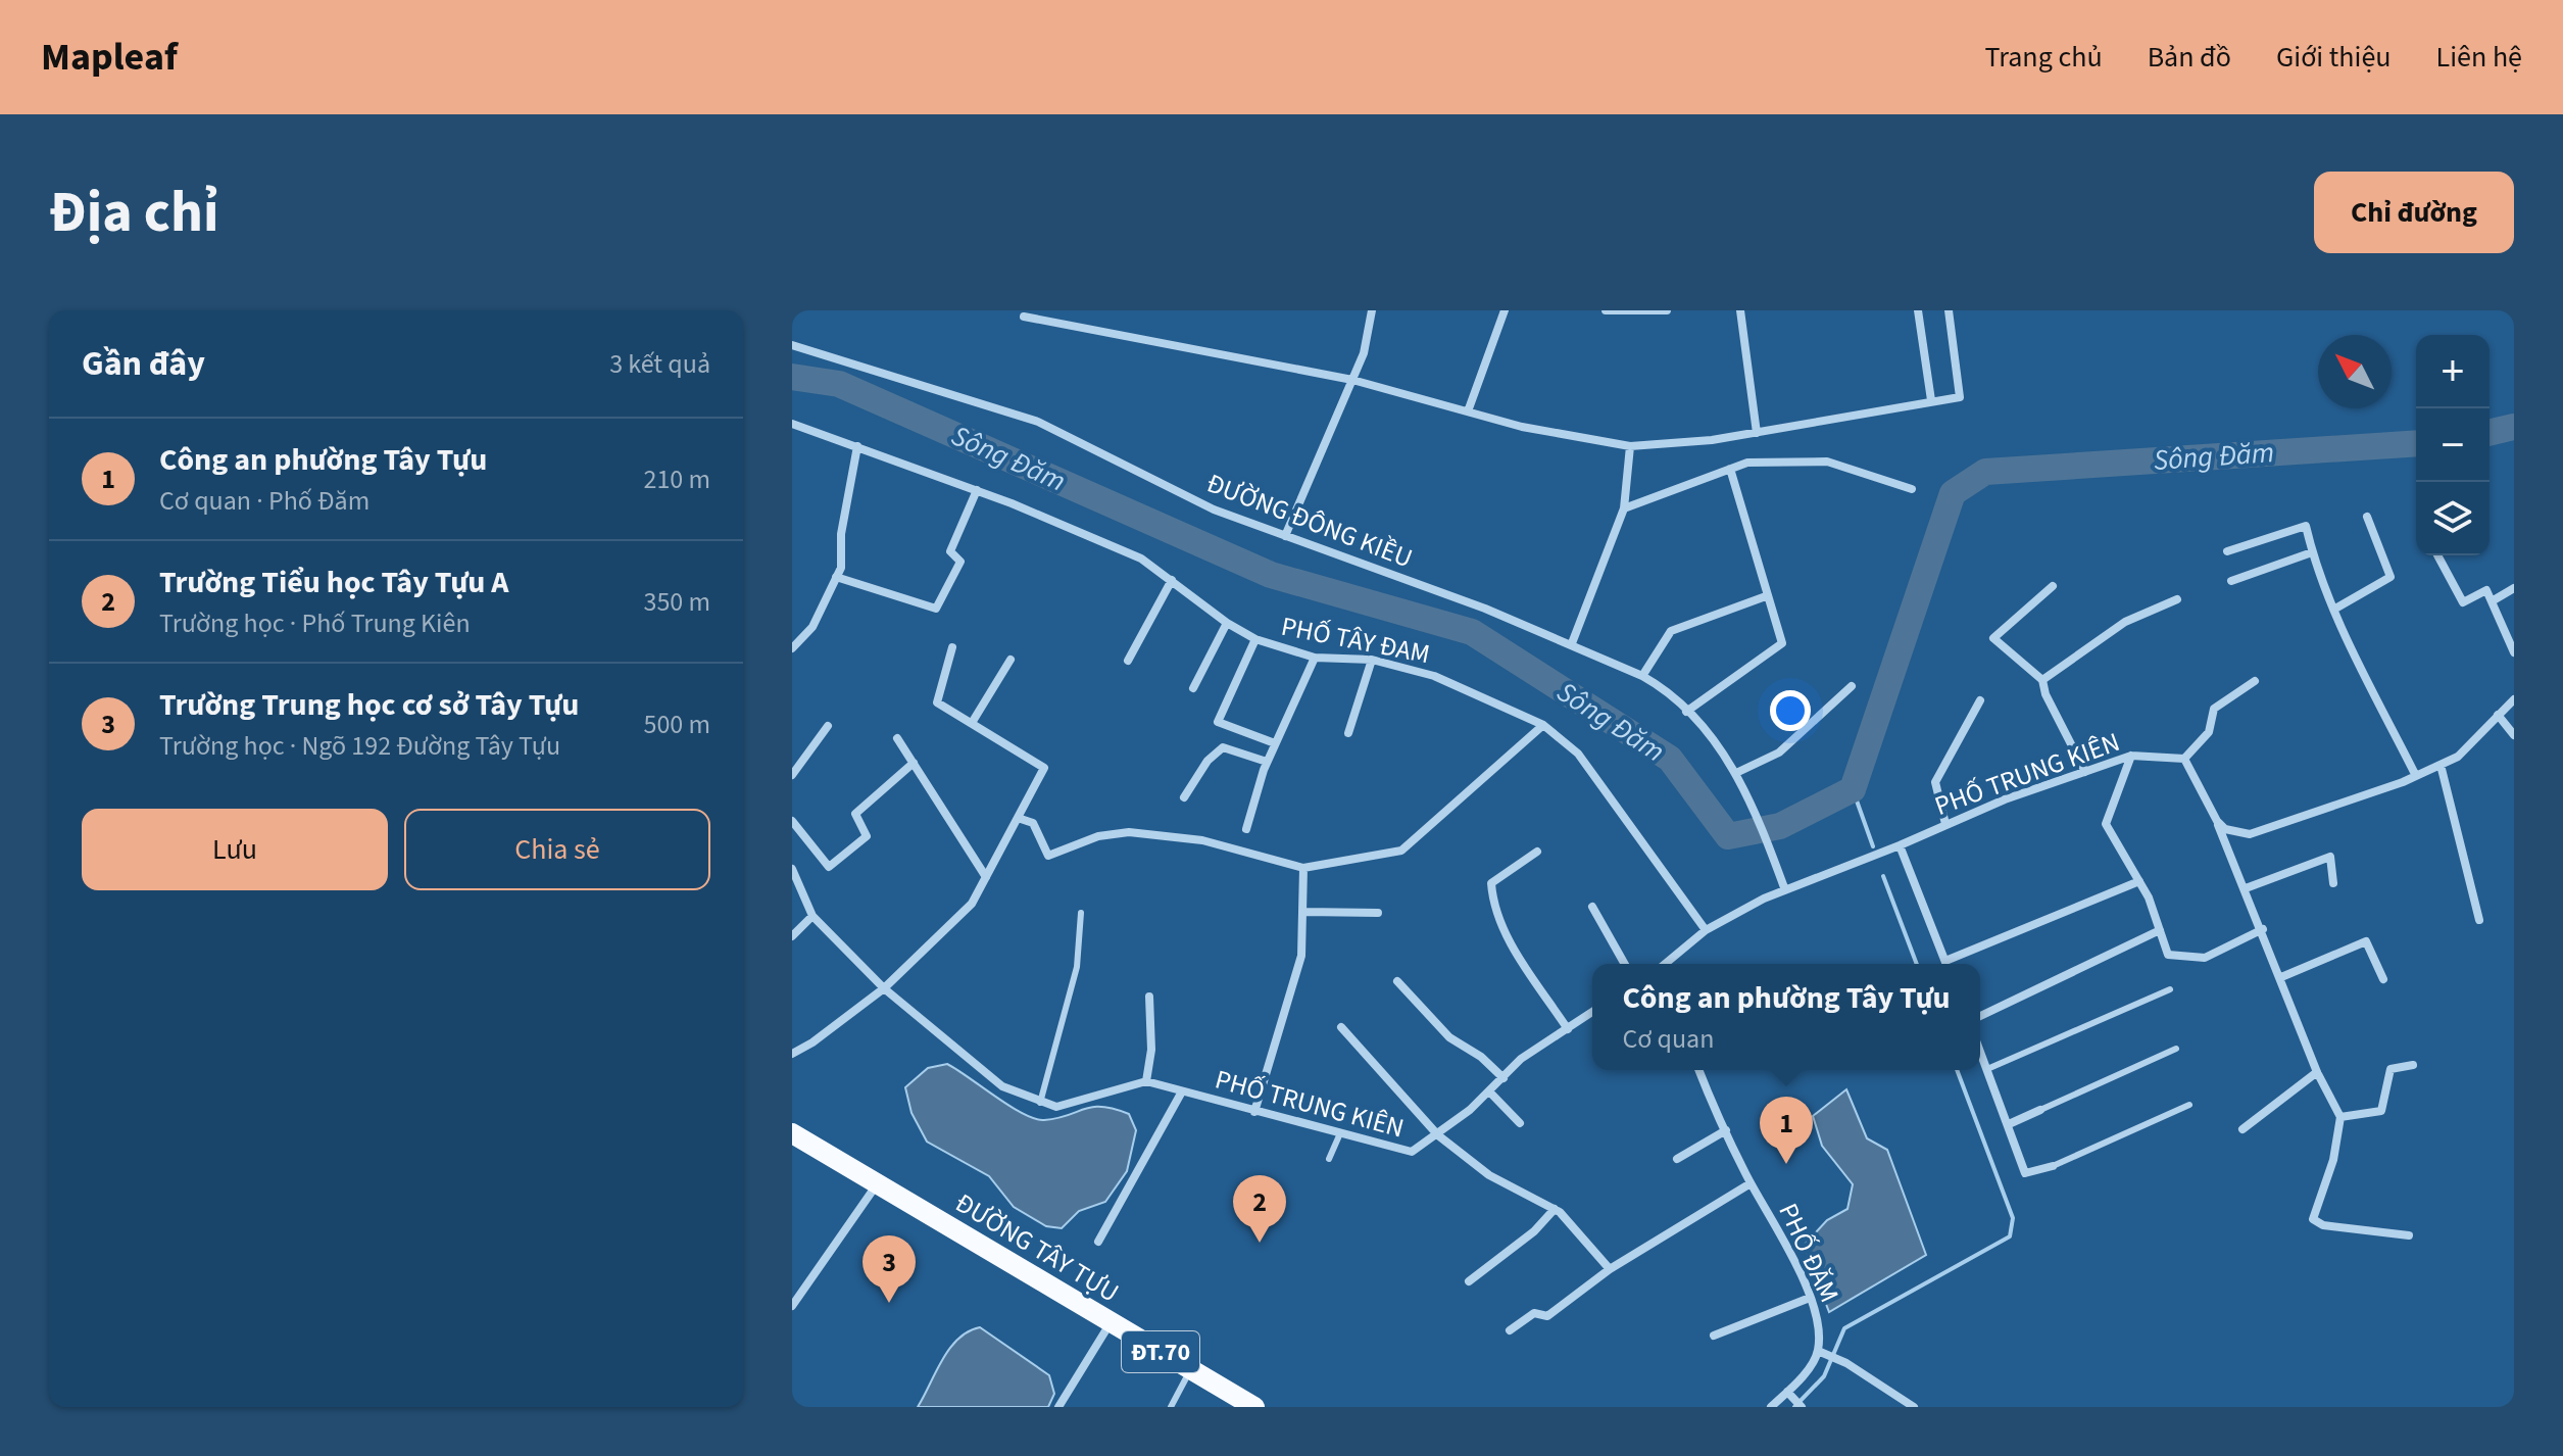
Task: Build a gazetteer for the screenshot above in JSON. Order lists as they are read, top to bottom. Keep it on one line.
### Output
{"streets":{"main road":["ĐƯỜNG TÂY TỰU","ĐT.70"],"street":["ĐƯỜNG ĐÔNG KIỀU","PHỐ TÂY ĐAM","PHỐ TRUNG KIÊN","PHỐ ĐĂM"]},"crossings":[["ĐƯỜNG ĐÔNG KIỀU","PHỐ TRUNG KIÊN"],["PHỐ TÂY ĐAM","PHỐ TRUNG KIÊN"]],"water":["Sông Đăm"],"north":"top left","page":{"header":"Mapleaf","nav":["Trang chủ","Bản đồ","Giới thiệu","Liên hệ"],"buttons":["Chỉ đường",["Lưu","Chia sẻ"]],"title":"Địa chỉ","heading":["Gần đây","3 kết quả"],"map_buttons":["+","−"],"list":[{"mark":"1","name":"Công an phường Tây Tựu","note":"Cơ quan · Phố Đăm","value":"210 m"},{"mark":"2","name":"Trường Tiểu học Tây Tựu A","note":"Trường học · Phố Trung Kiên","value":"350 m"},{"mark":"3","name":"Trường Trung học cơ sở Tây Tựu","note":"Trường học · Ngõ 192 Đường Tây Tựu","value":"500 m"}],"popup":["Công an phường Tây Tựu","Cơ quan"],"pins":["1","2","3"]}}
